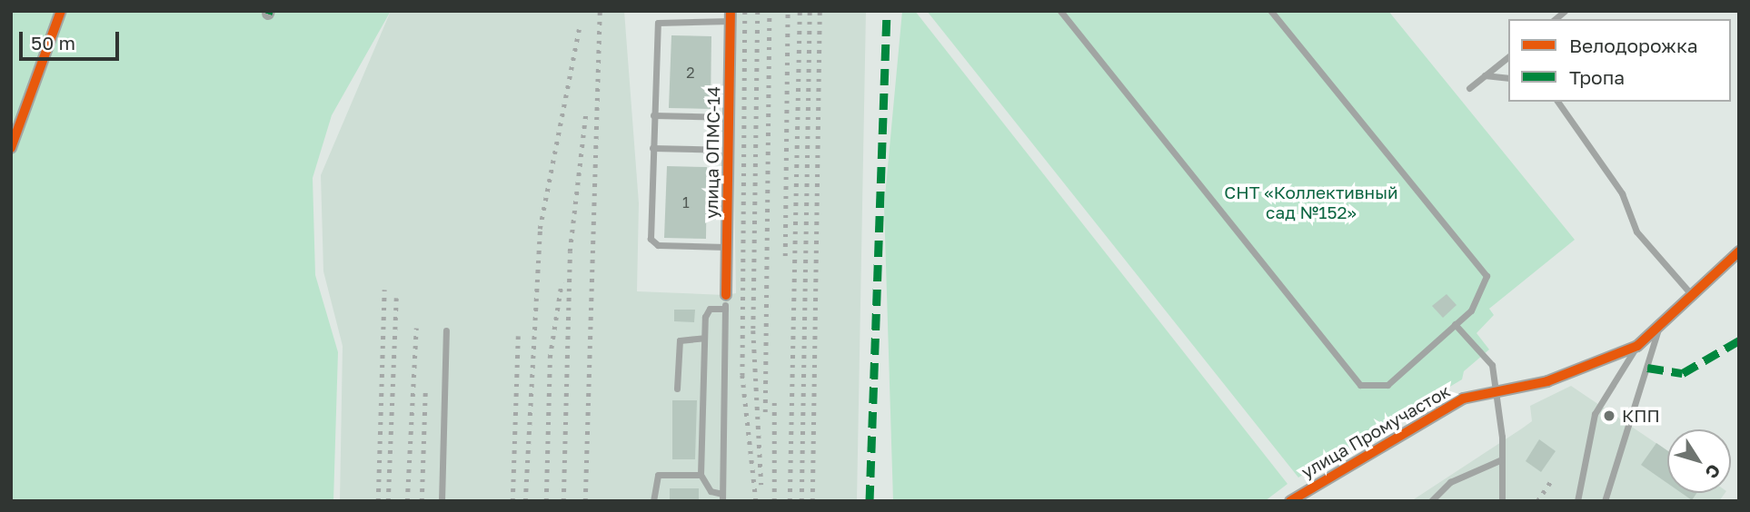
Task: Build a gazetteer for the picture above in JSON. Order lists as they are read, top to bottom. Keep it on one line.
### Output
{"streets":{"street":["улица ОПМС-14","улица Промучасток"]},"parks":["СНТ «Коллективный сад №152»"],"places":["КПП"],"house_numbers":["2","1"],"legend":["Велодорожка","Тропа"],"scale_bar":"50 m","north":"bottom right"}
